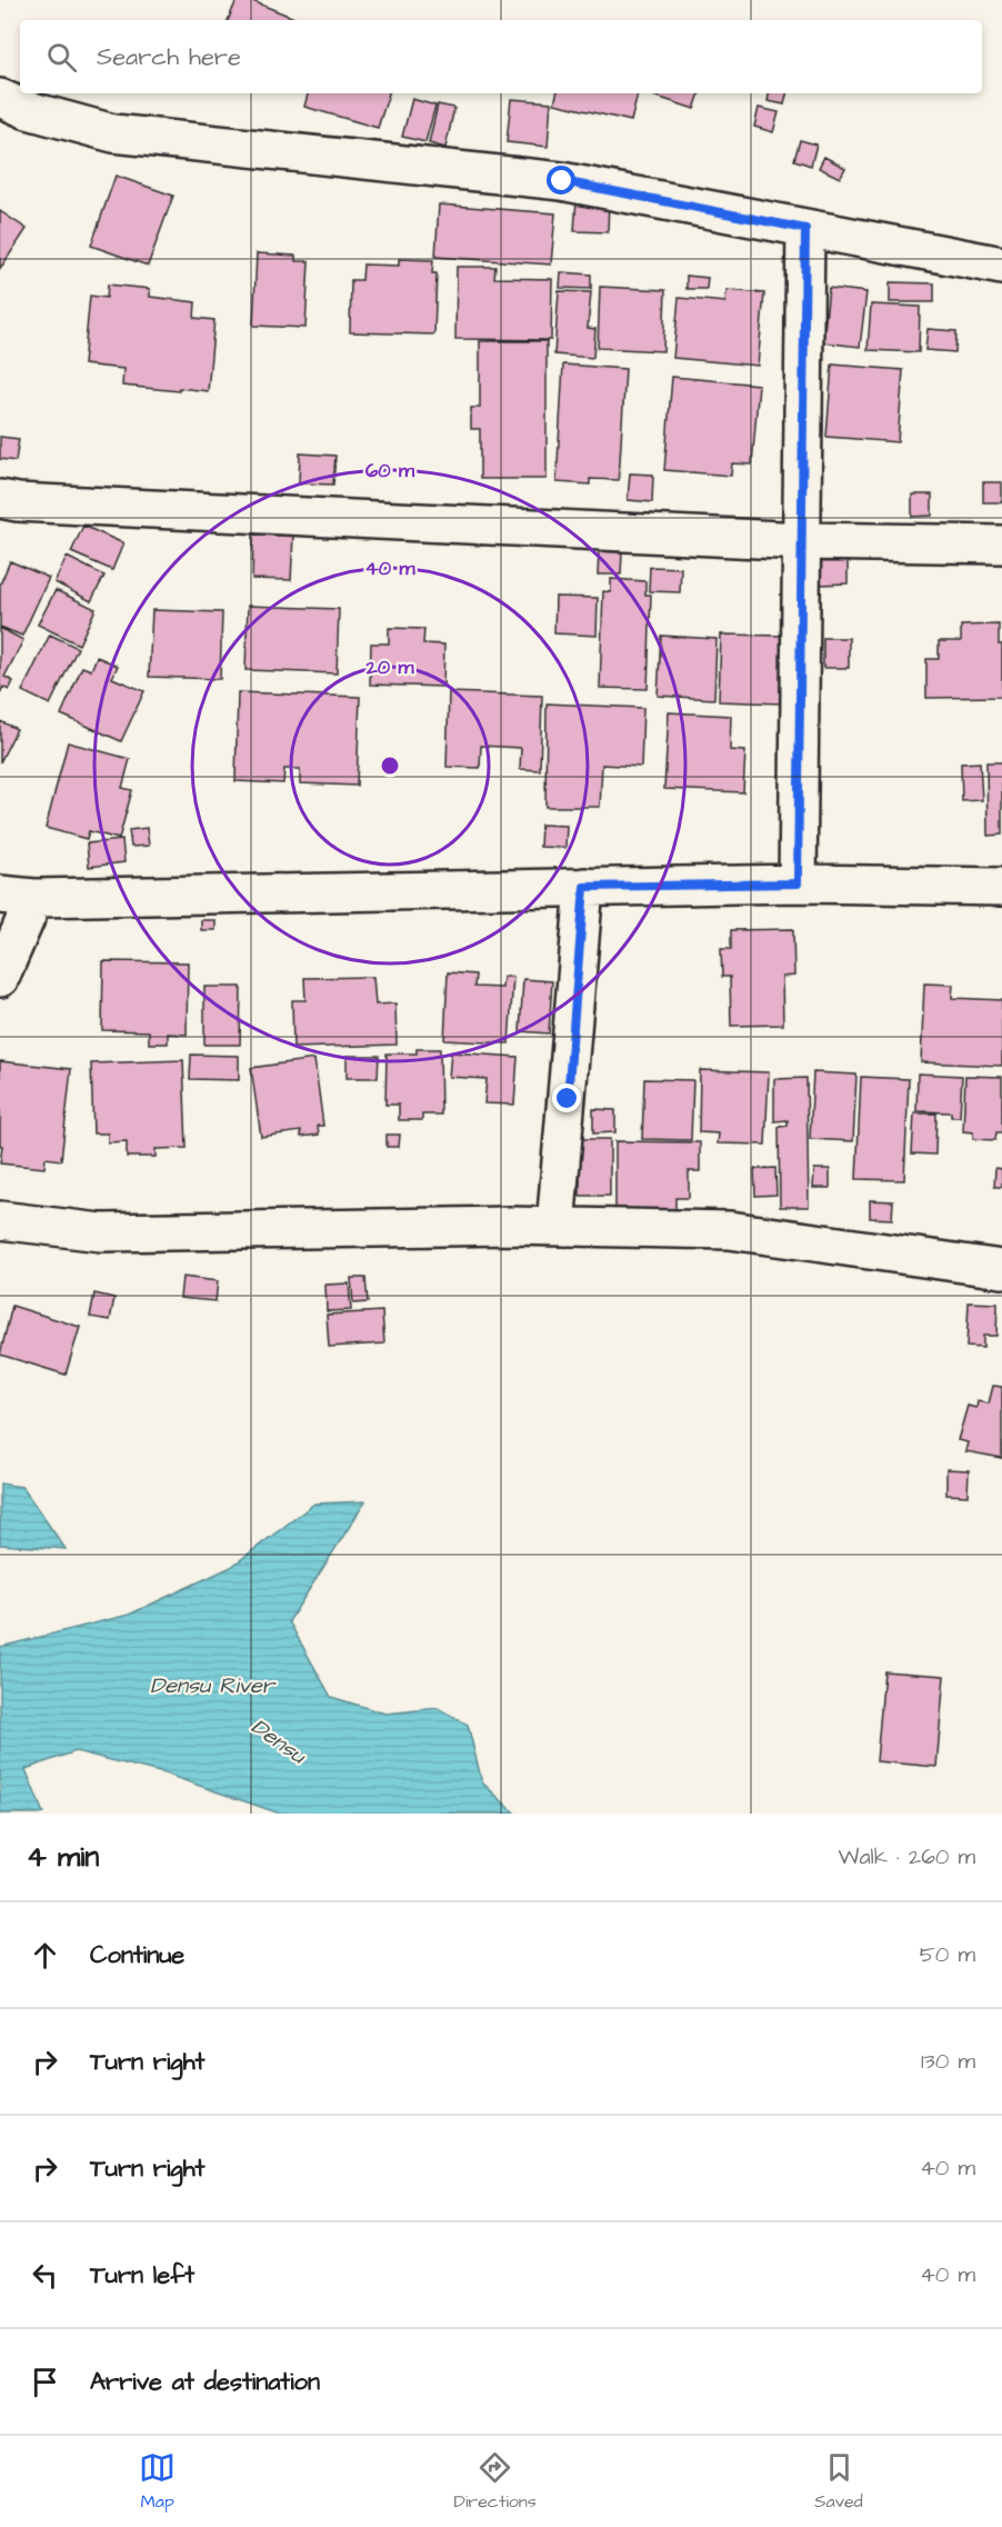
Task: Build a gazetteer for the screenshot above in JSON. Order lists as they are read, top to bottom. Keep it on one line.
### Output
{"water":["Densu River","Densu"],"page":{"search":"Search here","heading":["4 min","Walk · 260 m"],"list":[["Continue","50 m"],["Turn right","130 m"],["Turn right","40 m"],["Turn left","40 m"],"Arrive at destination"],"nav":["Map","Directions","Saved"]},"rings":["60 m","40 m","20 m"]}
